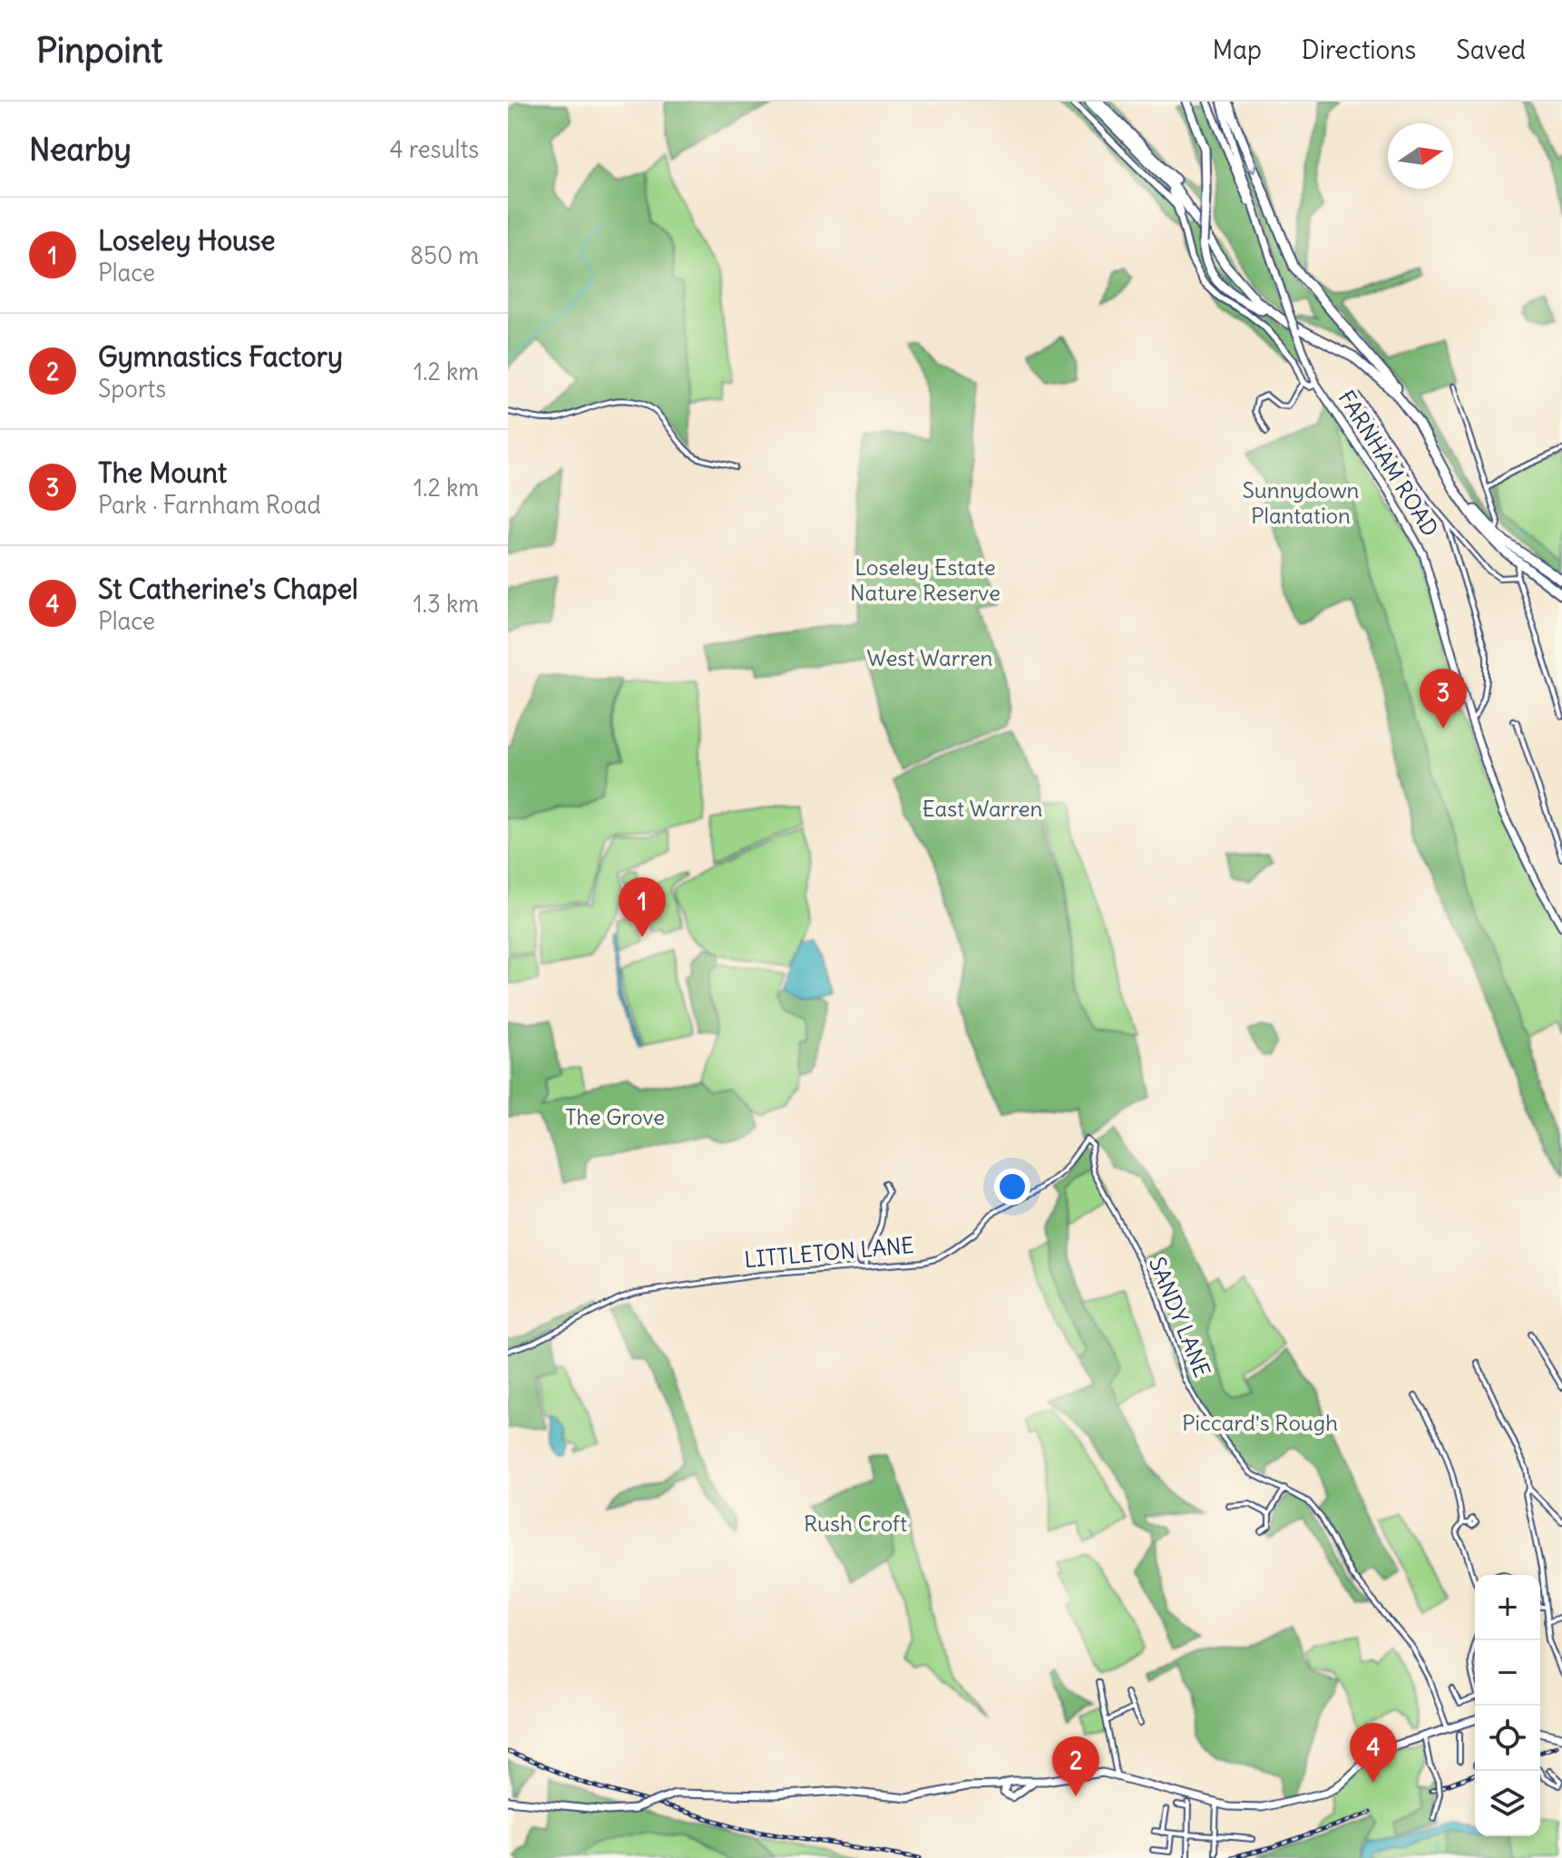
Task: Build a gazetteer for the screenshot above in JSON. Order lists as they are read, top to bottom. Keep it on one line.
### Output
{"streets":{"main road":["FARNHAM ROAD"],"street":["LITTLETON LANE","SANDY LANE"]},"crossings":[["LITTLETON LANE","SANDY LANE"]],"parks":["Sunnydown Plantation","Loseley Estate Nature Reserve","West Warren","East Warren","The Grove","Piccard's Rough","Rush Croft"],"north":"right","page":{"header":"Pinpoint","nav":["Map","Directions","Saved"],"heading":["Nearby","4 results"],"list":[{"mark":"1","name":"Loseley House","note":"Place","value":"850 m"},{"mark":"2","name":"Gymnastics Factory","note":"Sports","value":"1.2 km"},{"mark":"3","name":"The Mount","note":"Park · Farnham Road","value":"1.2 km"},{"mark":"4","name":"St Catherine's Chapel","note":"Place","value":"1.3 km"}],"pins":["3","1","4","2"],"map_buttons":["+","−"]}}
